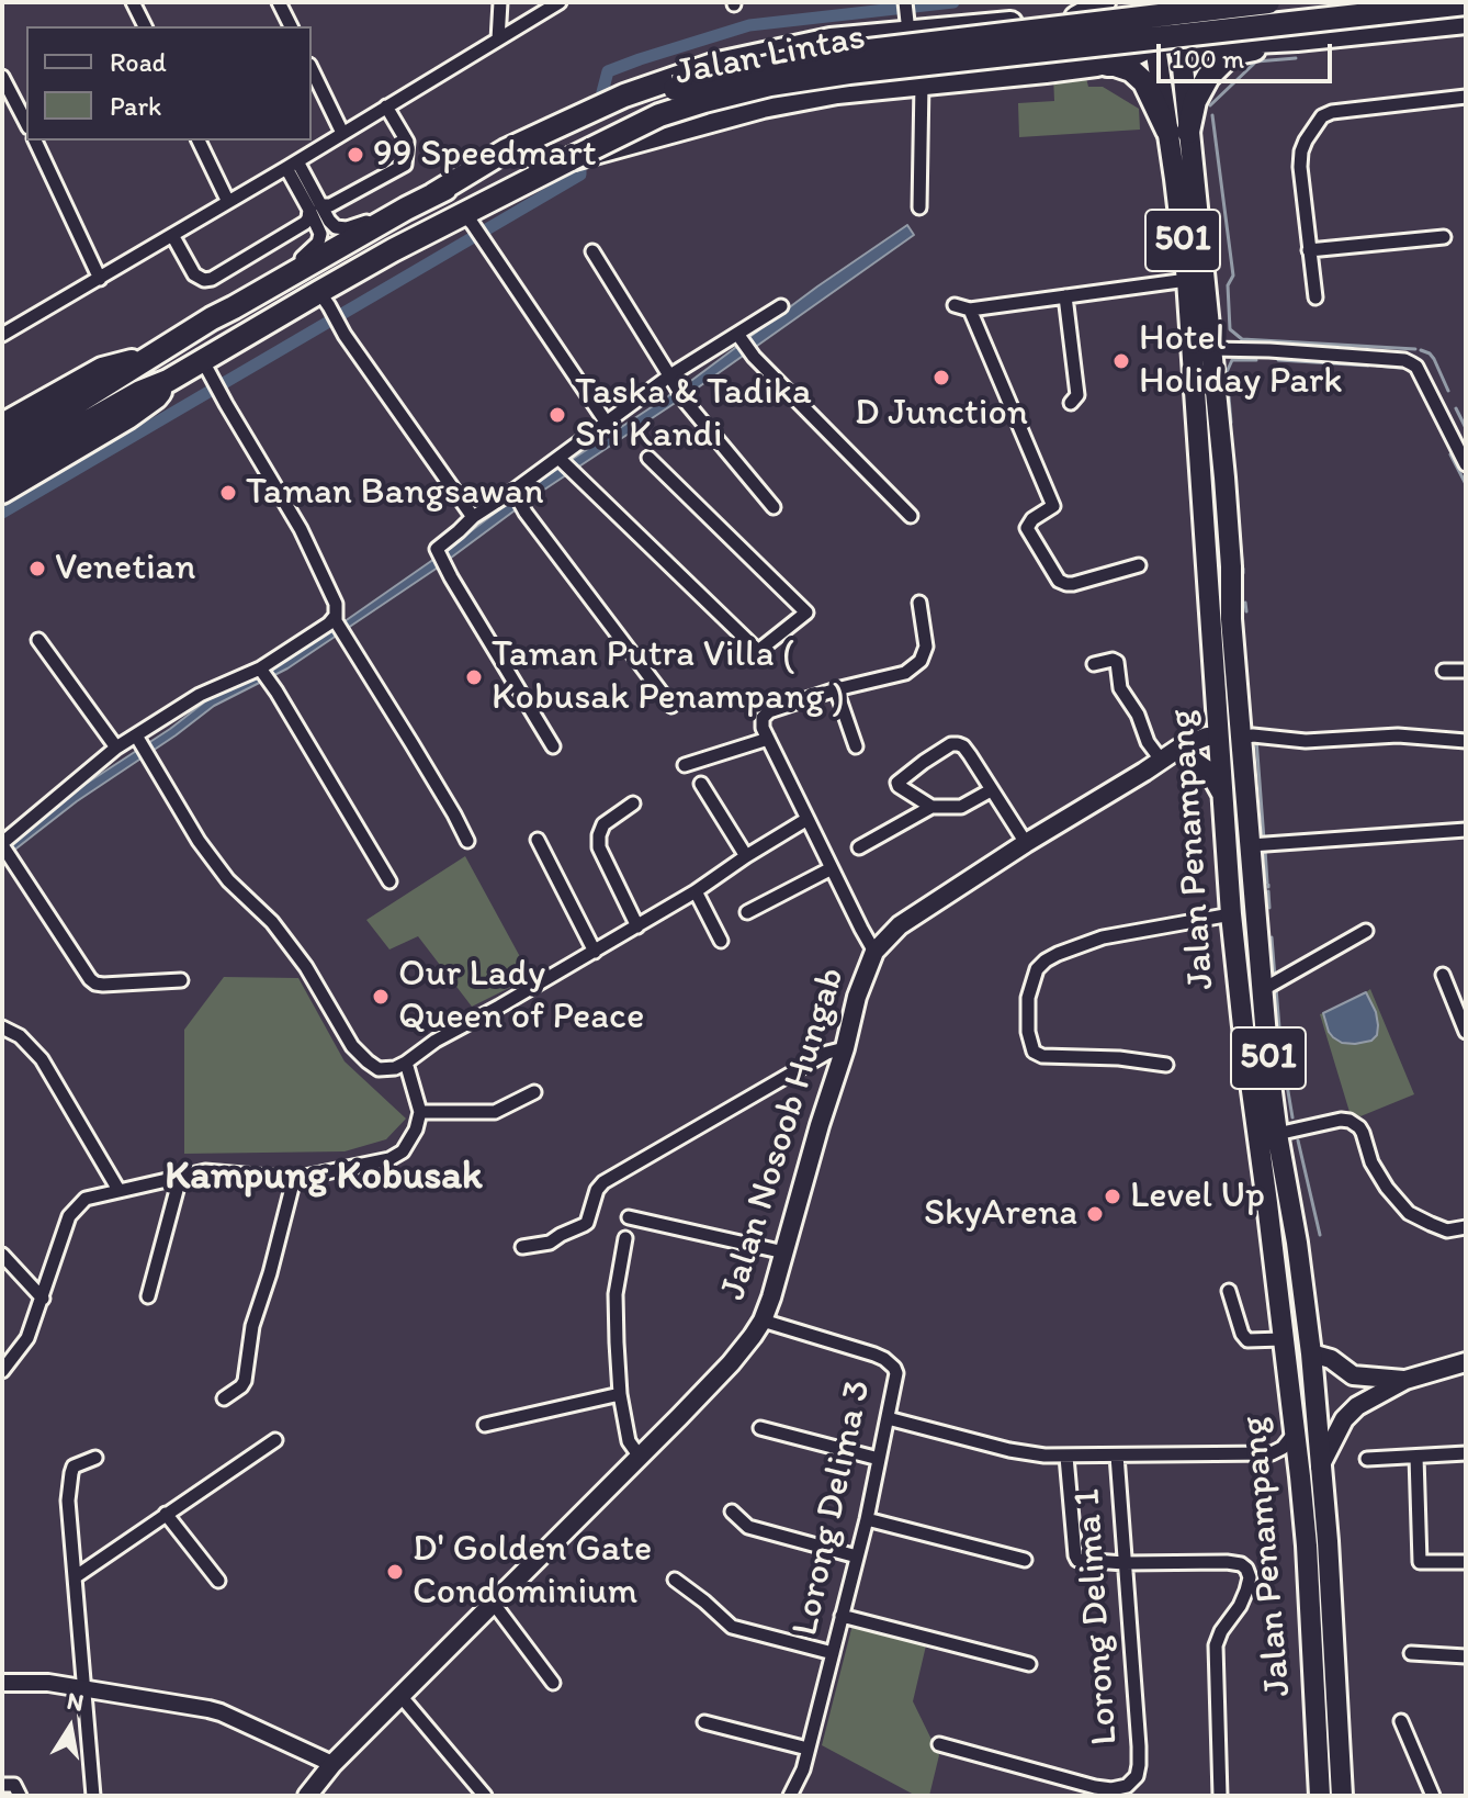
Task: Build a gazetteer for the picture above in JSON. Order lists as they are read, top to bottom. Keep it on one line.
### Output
{"streets":{"highway":["Jalan Lintas"],"main road":["501","Jalan Penampang","Jalan Nosoob Hungab"],"street":["Lorong Delima 3","Lorong Delima 1"]},"crossings":[["Jalan Lintas","Jalan Penampang"],["Jalan Penampang","Jalan Nosoob Hungab"],["Jalan Nosoob Hungab","Lorong Delima 3"]],"districts":["Kampung Kobusak"],"places":["99 Speedmart","Hotel Holiday Park","D Junction","Taska & Tadika Sri Kandi","Taman Bangsawan","Venetian","Taman Putra Villa ( Kobusak Penampang )","Our Lady Queen of Peace","Level Up","SkyArena","D' Golden Gate Condominium"],"legend":["Road","Park"],"scale_bar":"100 m","north":"top"}
